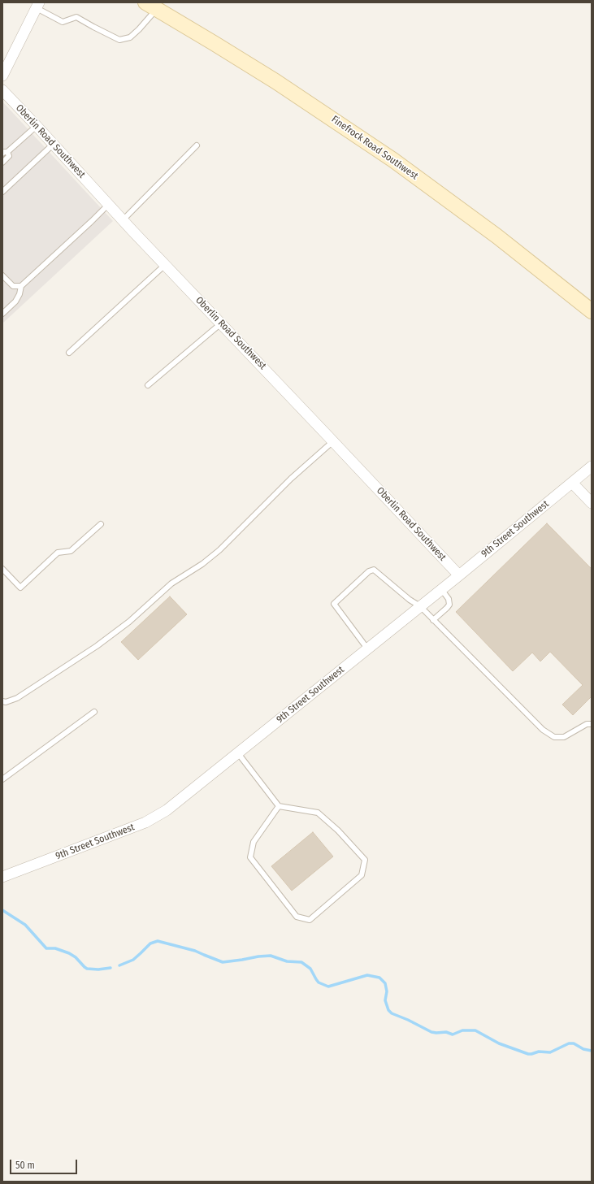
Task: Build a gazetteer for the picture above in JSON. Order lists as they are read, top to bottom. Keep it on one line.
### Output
{"streets":{"main road":["Finefrock Road Southwest"],"street":["Oberlin Road Southwest","9th Street Southwest"]},"crossings":[["Oberlin Road Southwest","9th Street Southwest"]],"scale_bar":"50 m"}
